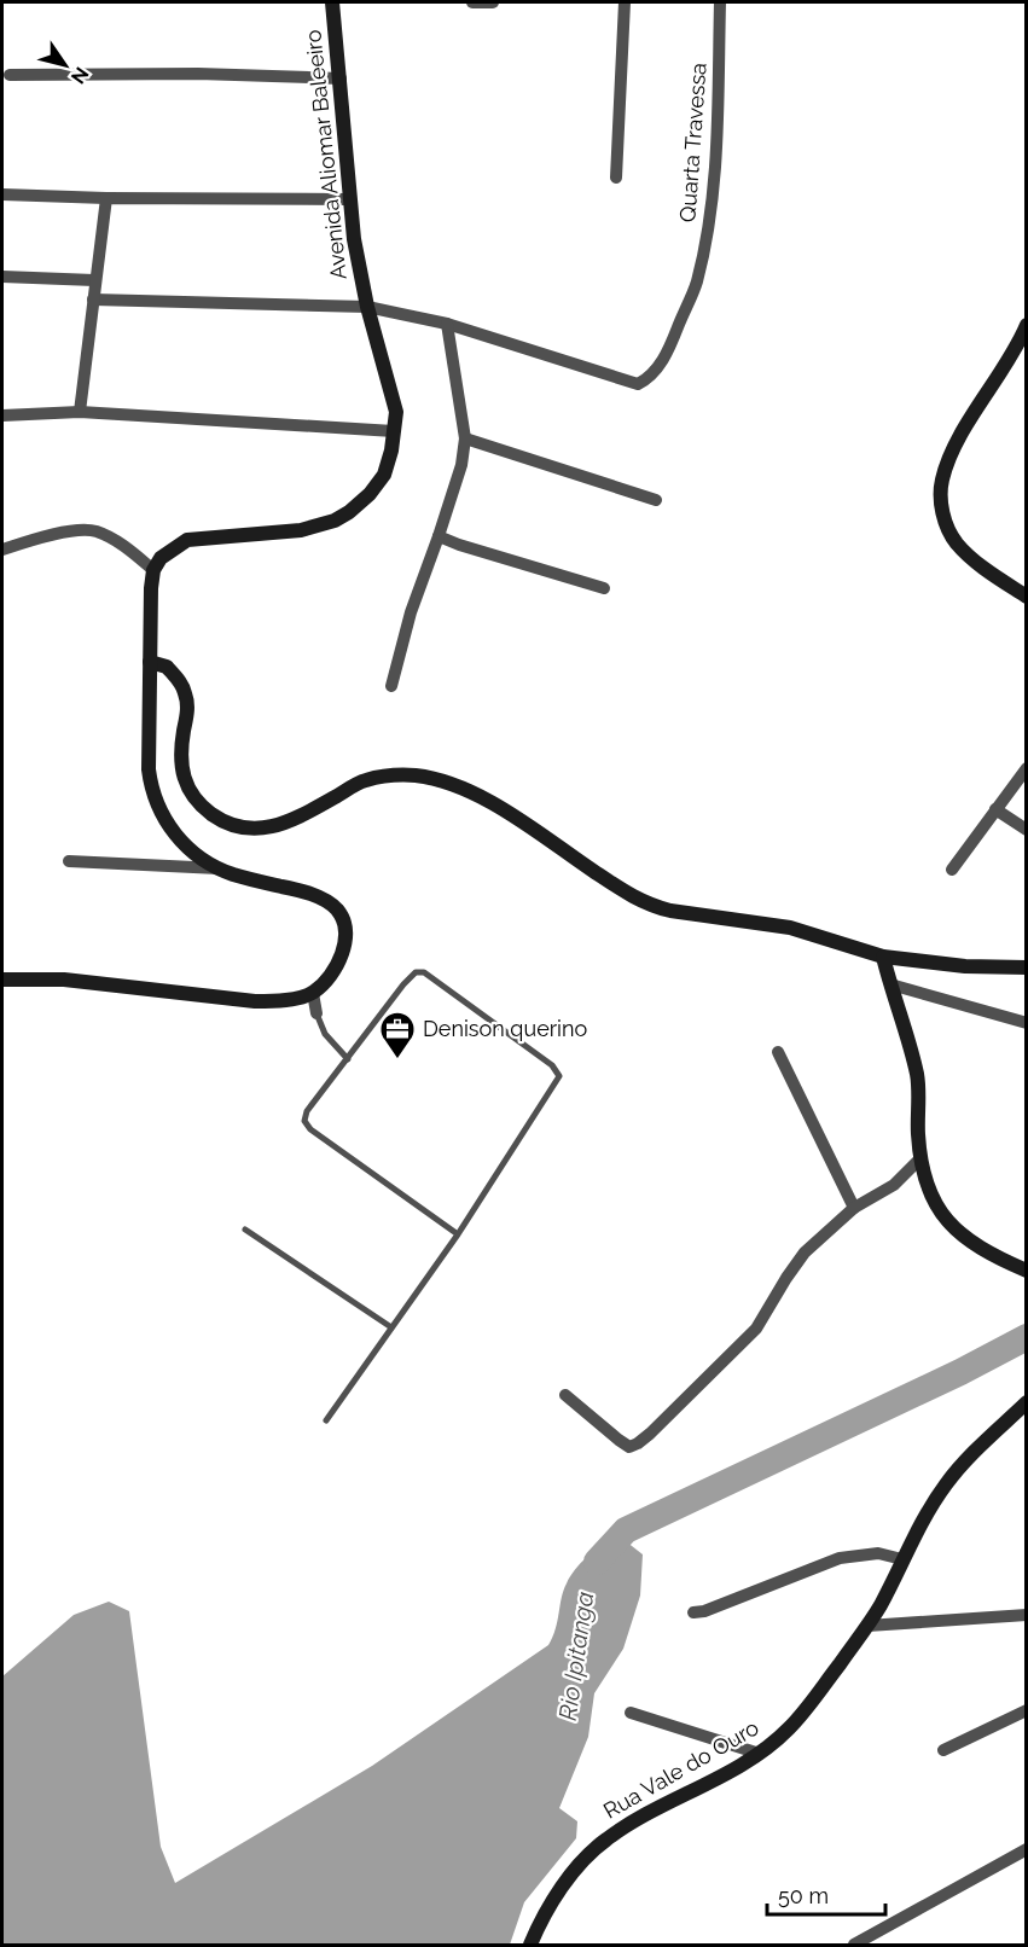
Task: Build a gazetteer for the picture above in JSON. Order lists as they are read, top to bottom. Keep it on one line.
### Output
{"streets":{"main road":["Avenida Aliomar Baleeiro","Rua Vale do Ouro"],"street":["Quarta Travessa"]},"water":["Rio Ipitanga"],"places":{"office":["Denison querino"]},"scale_bar":"50 m","north":"bottom right"}
